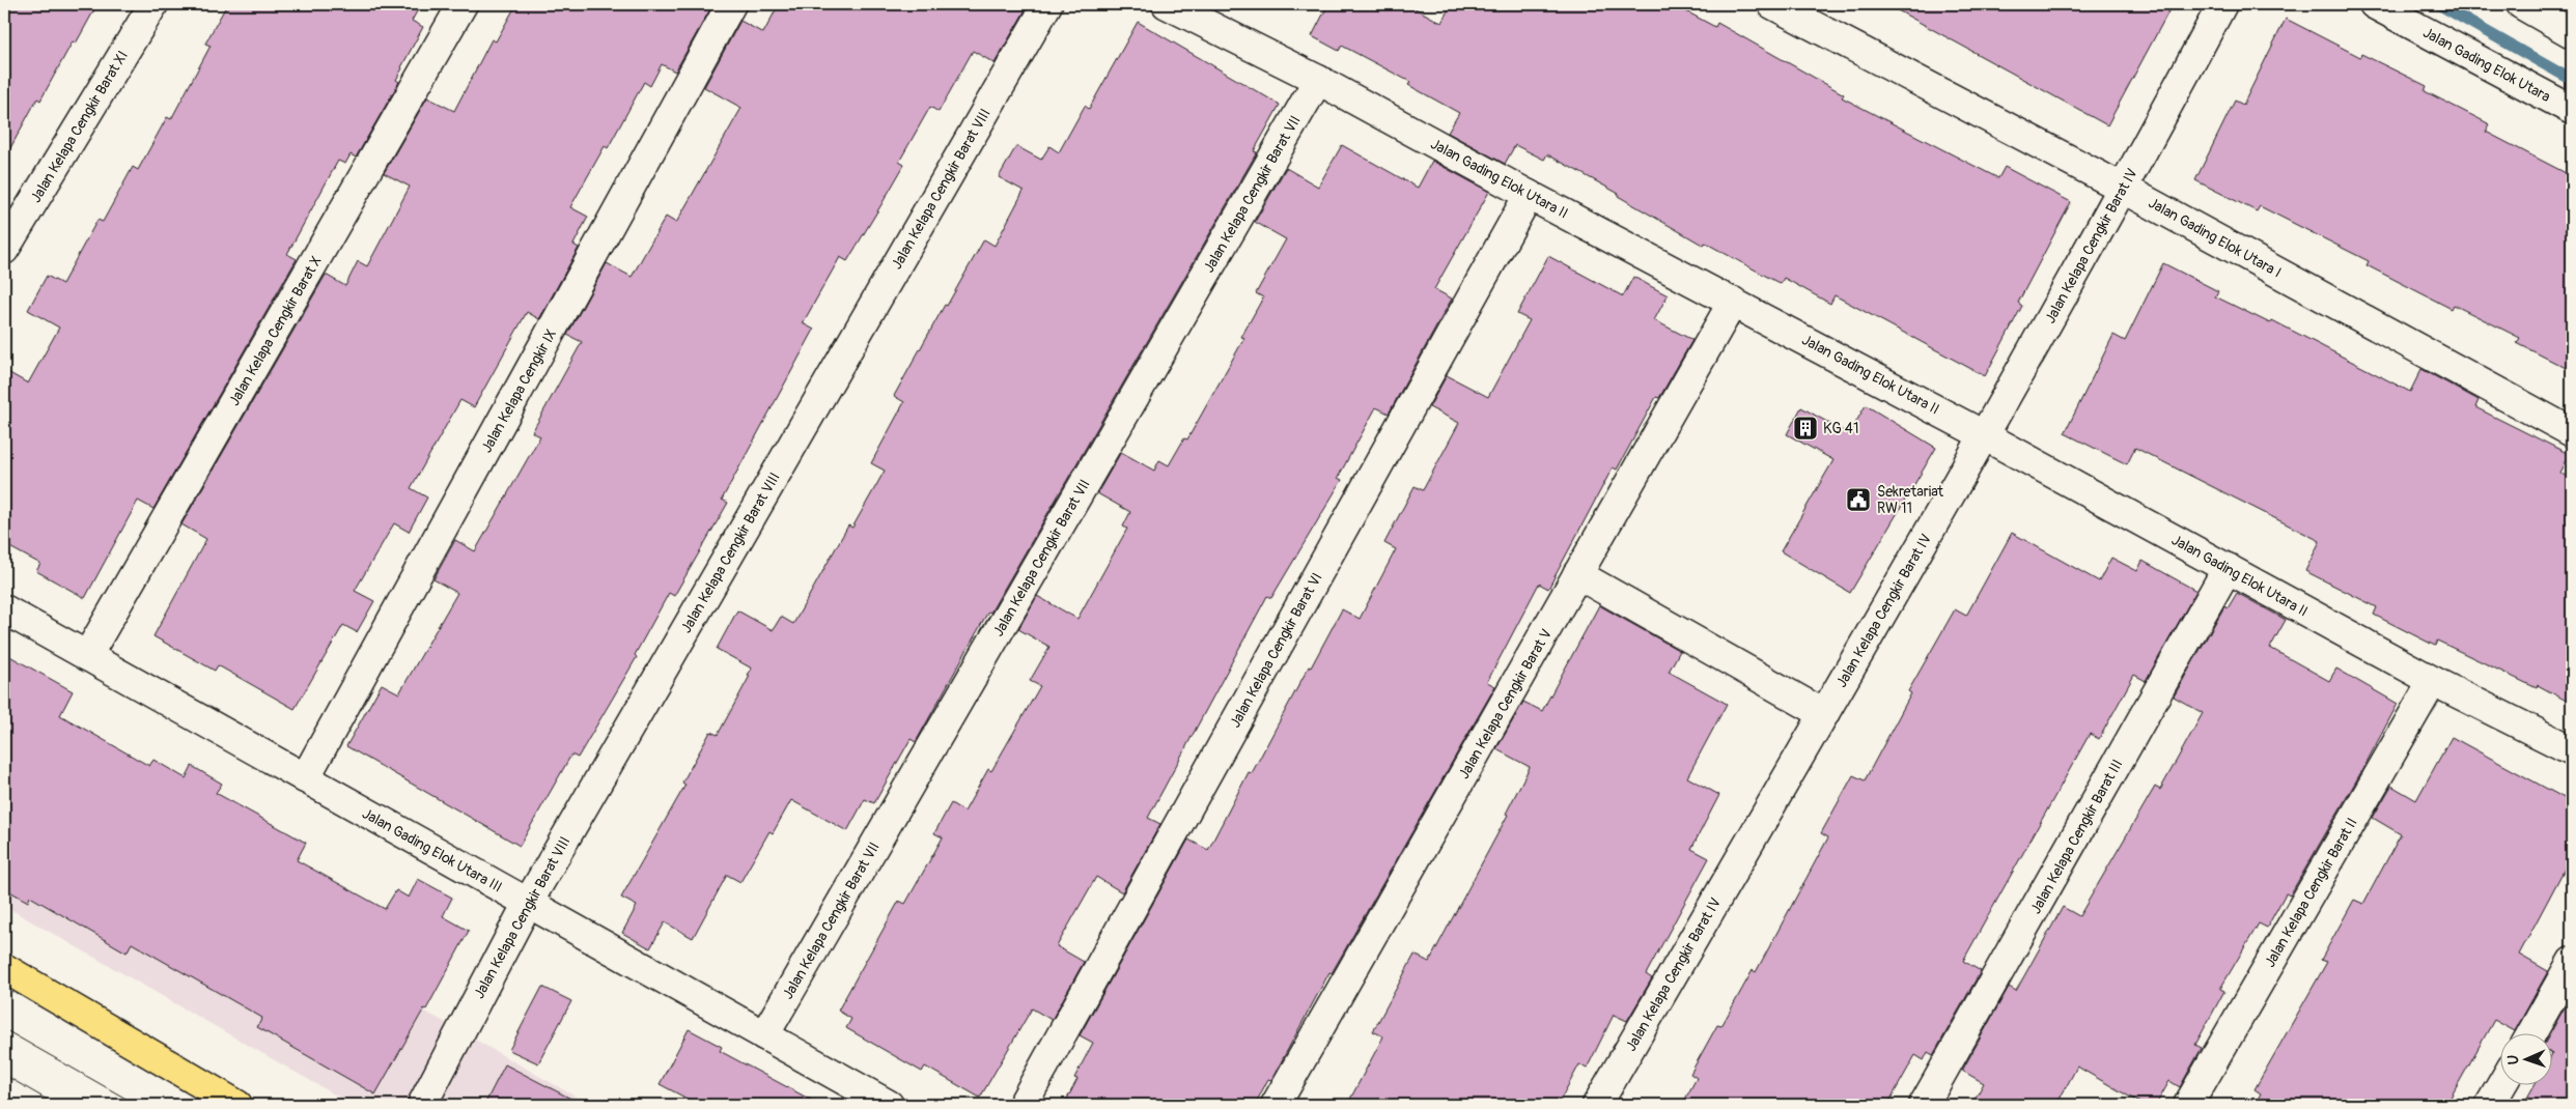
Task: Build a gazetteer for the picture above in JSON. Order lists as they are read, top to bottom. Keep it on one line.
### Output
{"streets":{"street":["Jalan Gading Elok Utara","Jalan Kelapa Cengkir Barat XI","Jalan Gading Elok Utara II","Jalan Kelapa Cengkir Barat VIII","Jalan Kelapa Cengkir Barat VII","Jalan Gading Elok Utara I","Jalan Kelapa Cengkir Barat IV","Jalan Kelapa Cengkir Barat X","Jalan Kelapa Cengkir IX","Jalan Kelapa Cengkir Barat VI","Jalan Kelapa Cengkir Barat V","Jalan Kelapa Cengkir Barat III","Jalan Gading Elok Utara III","Jalan Kelapa Cengkir Barat II"]},"crossings":[["Jalan Gading Elok Utara II","Jalan Kelapa Cengkir Barat VII"],["Jalan Gading Elok Utara II","Jalan Kelapa Cengkir Barat IV"],["Jalan Gading Elok Utara II","Jalan Kelapa Cengkir Barat VI"],["Jalan Gading Elok Utara II","Jalan Kelapa Cengkir Barat V"],["Jalan Gading Elok Utara II","Jalan Kelapa Cengkir Barat III"],["Jalan Gading Elok Utara II","Jalan Kelapa Cengkir Barat II"],["Jalan Kelapa Cengkir Barat VIII","Jalan Gading Elok Utara III"],["Jalan Kelapa Cengkir Barat VII","Jalan Gading Elok Utara III"],["Jalan Gading Elok Utara I","Jalan Kelapa Cengkir Barat IV"],["Jalan Kelapa Cengkir Barat X","Jalan Gading Elok Utara III"],["Jalan Kelapa Cengkir IX","Jalan Gading Elok Utara III"]],"places":{"building":["KG 41"],"public building":["Sekretariat RW 11"]},"north":"left"}
